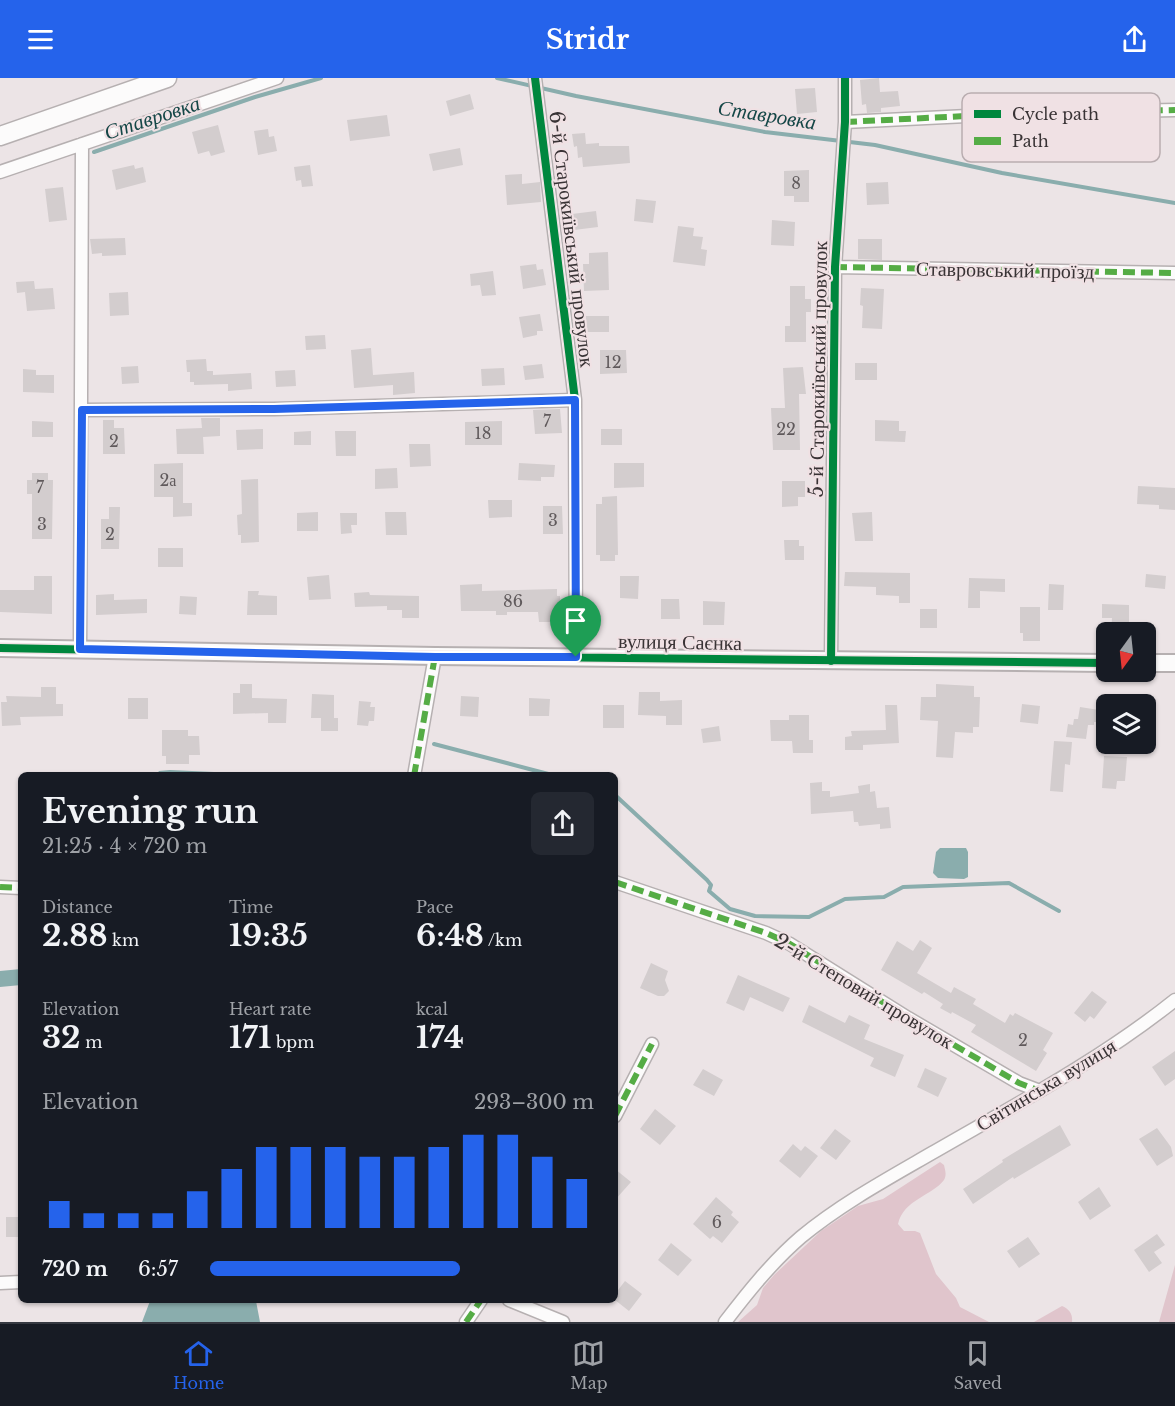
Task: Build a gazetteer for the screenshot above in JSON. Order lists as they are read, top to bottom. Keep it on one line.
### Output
{"streets":{"street":["6-й Старокиївський провулок","Ставровський проїзд","5-й Старокиївський провулок","вулиця Саєнка","2-й Степовий провулок","Світинська вулиця"]},"crossings":[["6-й Старокиївський провулок","вулиця Саєнка"],["Ставровський проїзд","5-й Старокиївський провулок"],["5-й Старокиївський провулок","вулиця Саєнка"],["2-й Степовий провулок","Світинська вулиця"]],"water":["Ставровка"],"house_numbers":["8","12","7","22","18","2","2а","7","3","3","2","86","2","6"],"legend":["Cycle path","Path"],"north":"bottom","page":{"header":"Stridr","heading":["Evening run","21:25 · 4 × 720 m"],"stats":[["Distance","2.88 km"],["Time","19:35"],["Pace","6:48 /km"],["Elevation","32 m"],["Heart rate","171 bpm"],["kcal","174"]],"chart":["Elevation","293–300 m"],"list":[{"name":"720 m","note":"6:57"}],"tabs":["Home","Map","Saved"]}}
